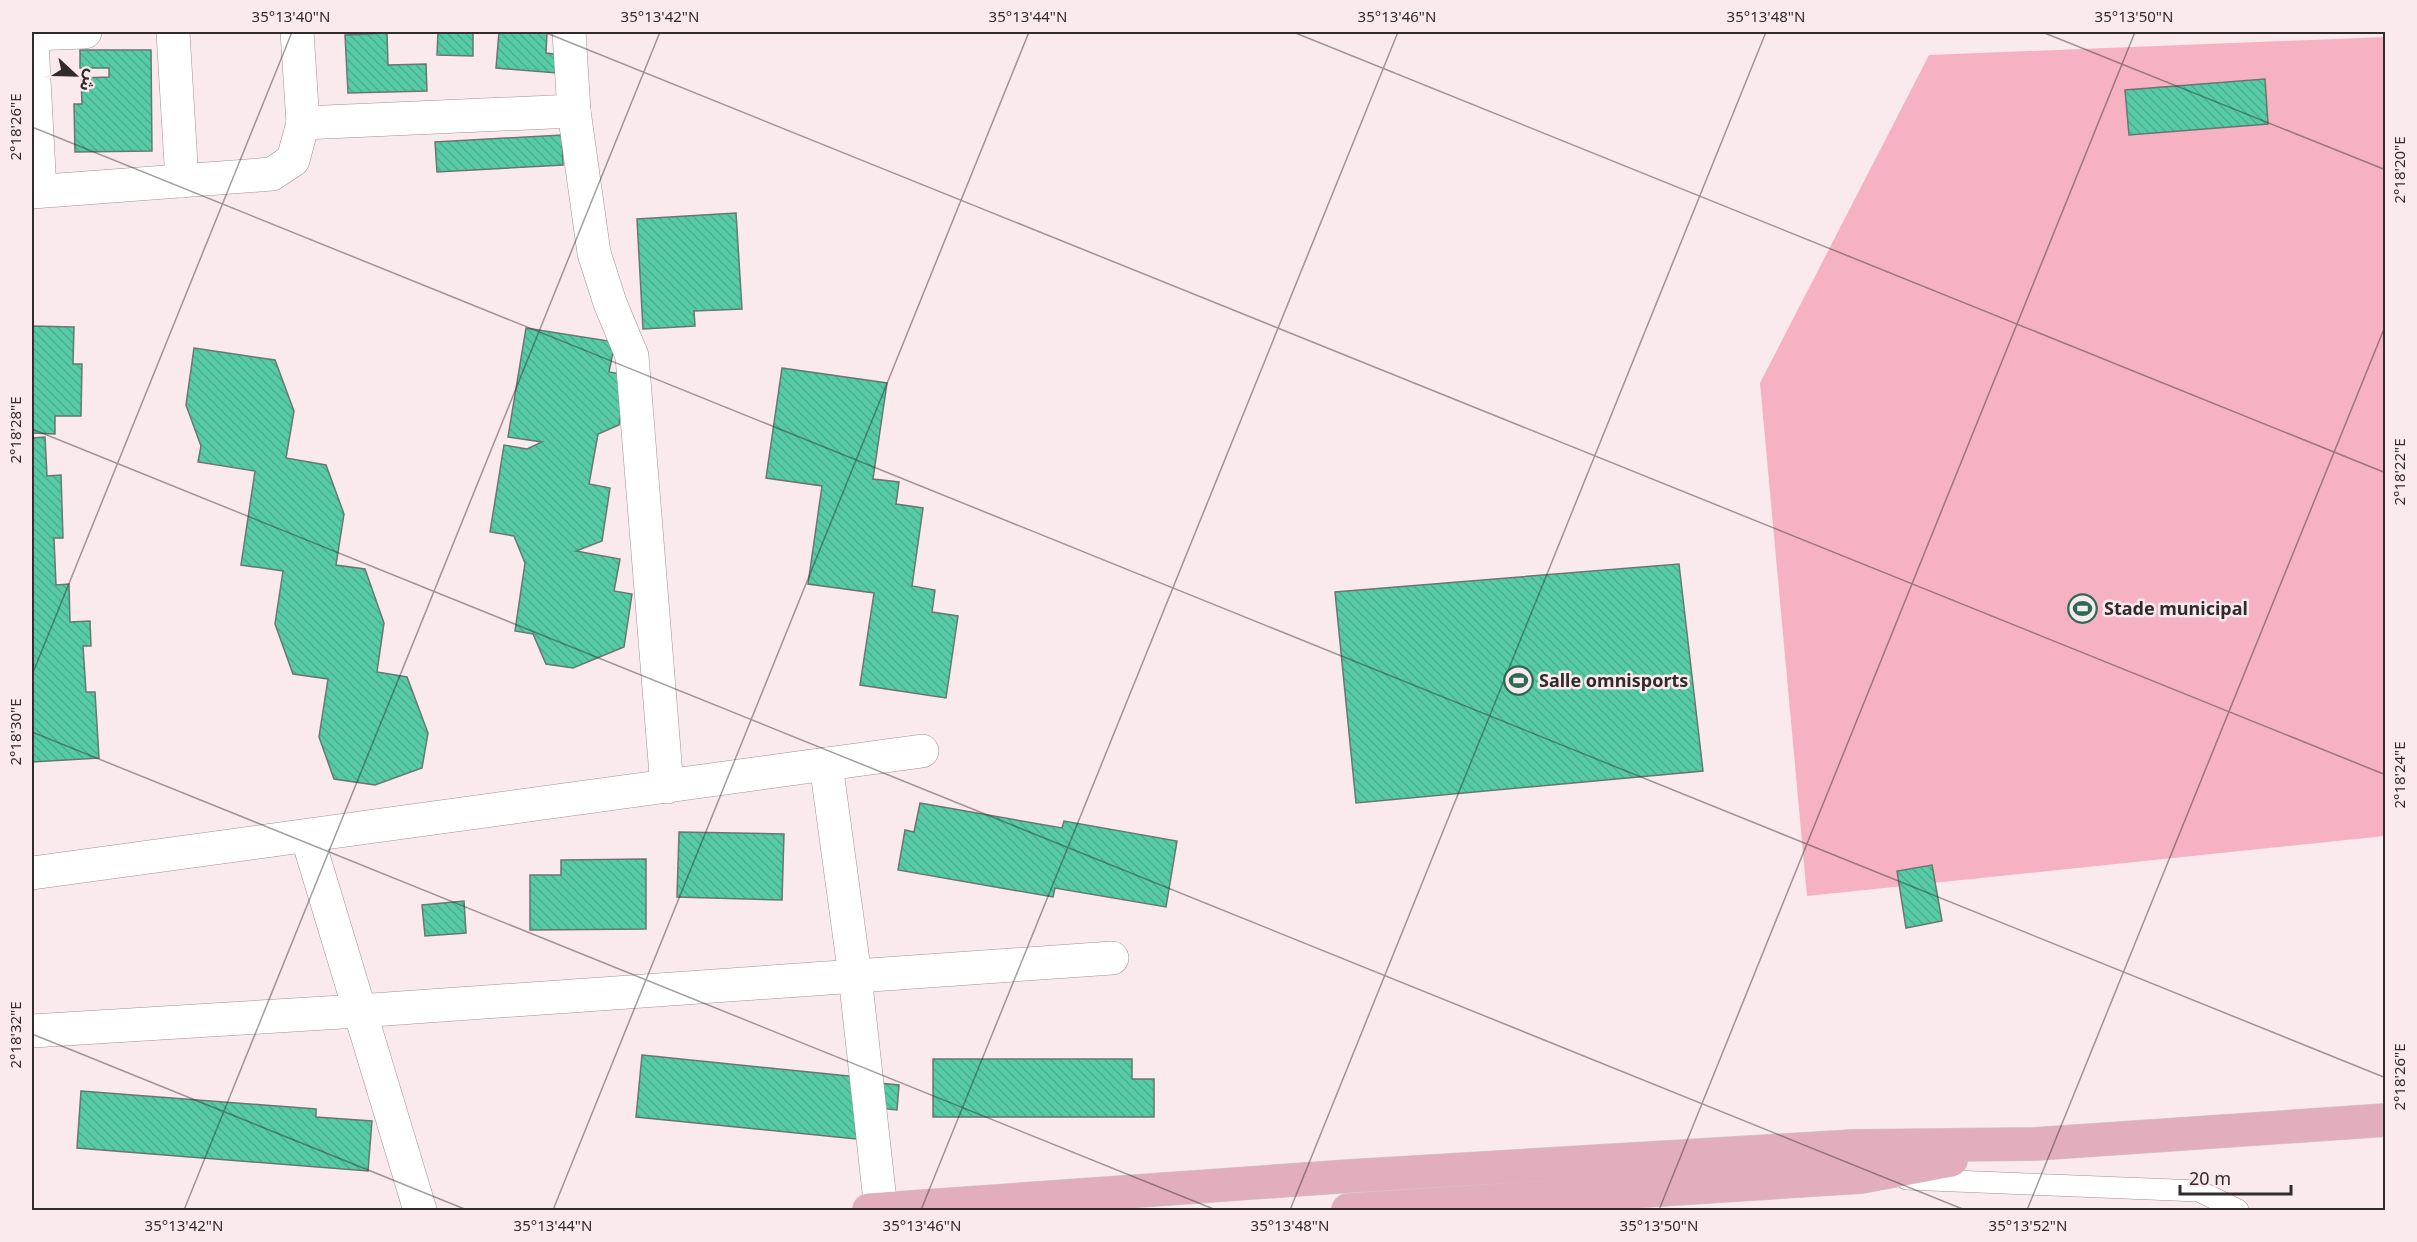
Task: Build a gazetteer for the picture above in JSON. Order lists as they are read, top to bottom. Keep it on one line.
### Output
{"places":{"sports":["Stade municipal","Salle omnisports"]},"scale_bar":"20 m","north":"right","coordinates":["35°13'40\"N","35°13'42\"N","35°13'44\"N","35°13'46\"N","35°13'48\"N","35°13'50\"N","2°18'26\"E","2°18'20\"E","2°18'28\"E","2°18'22\"E","2°18'30\"E","2°18'24\"E","2°18'32\"E","35°13'52\"N"]}
